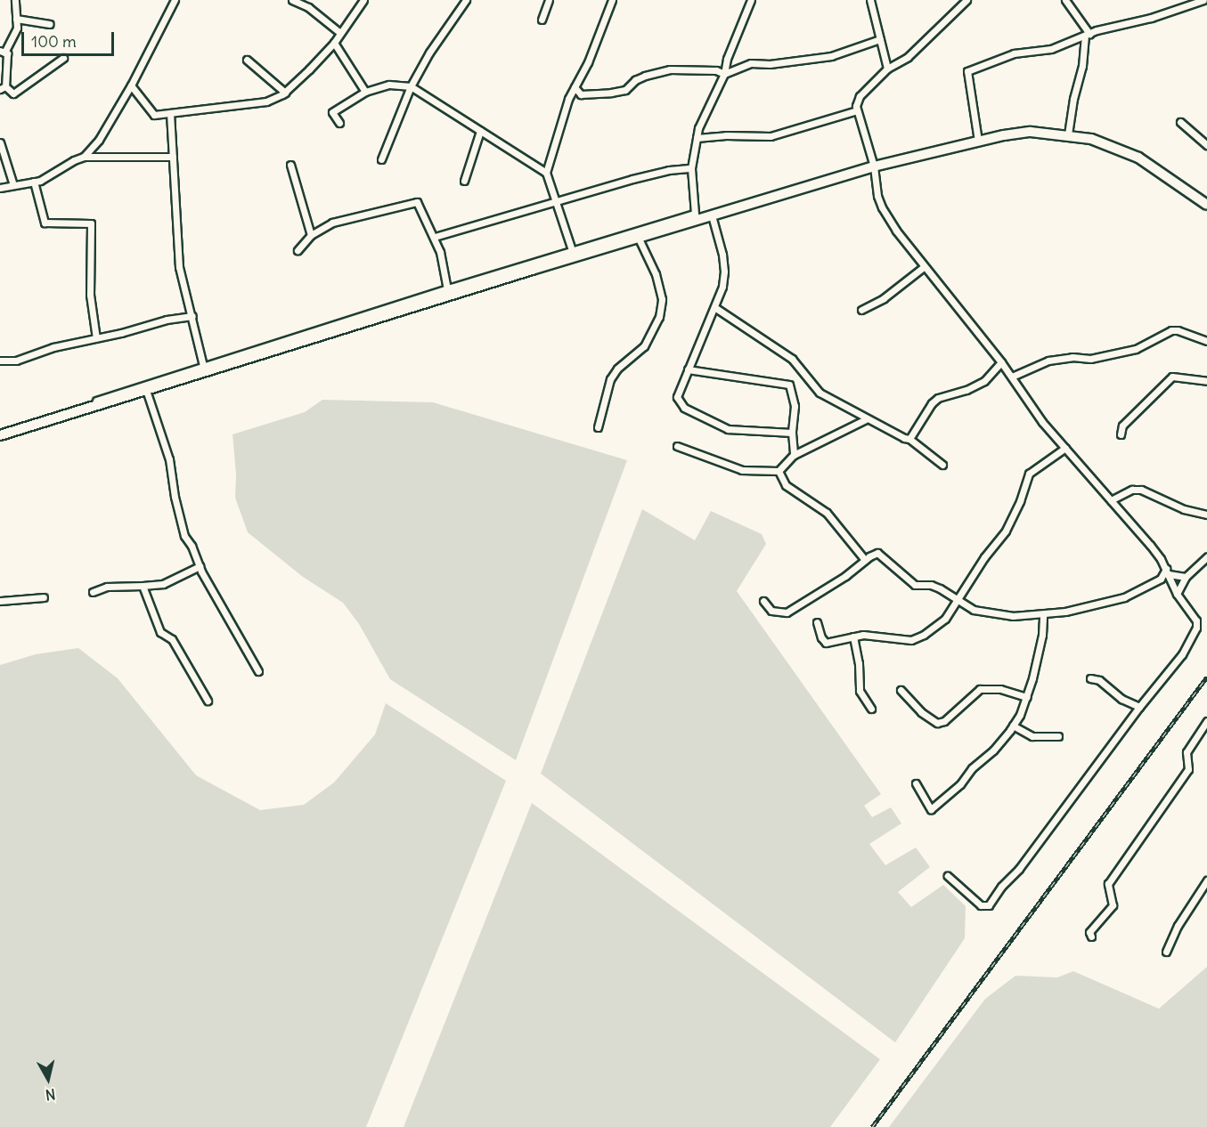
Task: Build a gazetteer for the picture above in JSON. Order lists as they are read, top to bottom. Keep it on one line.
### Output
{"scale_bar":"100 m","north":"bottom"}
